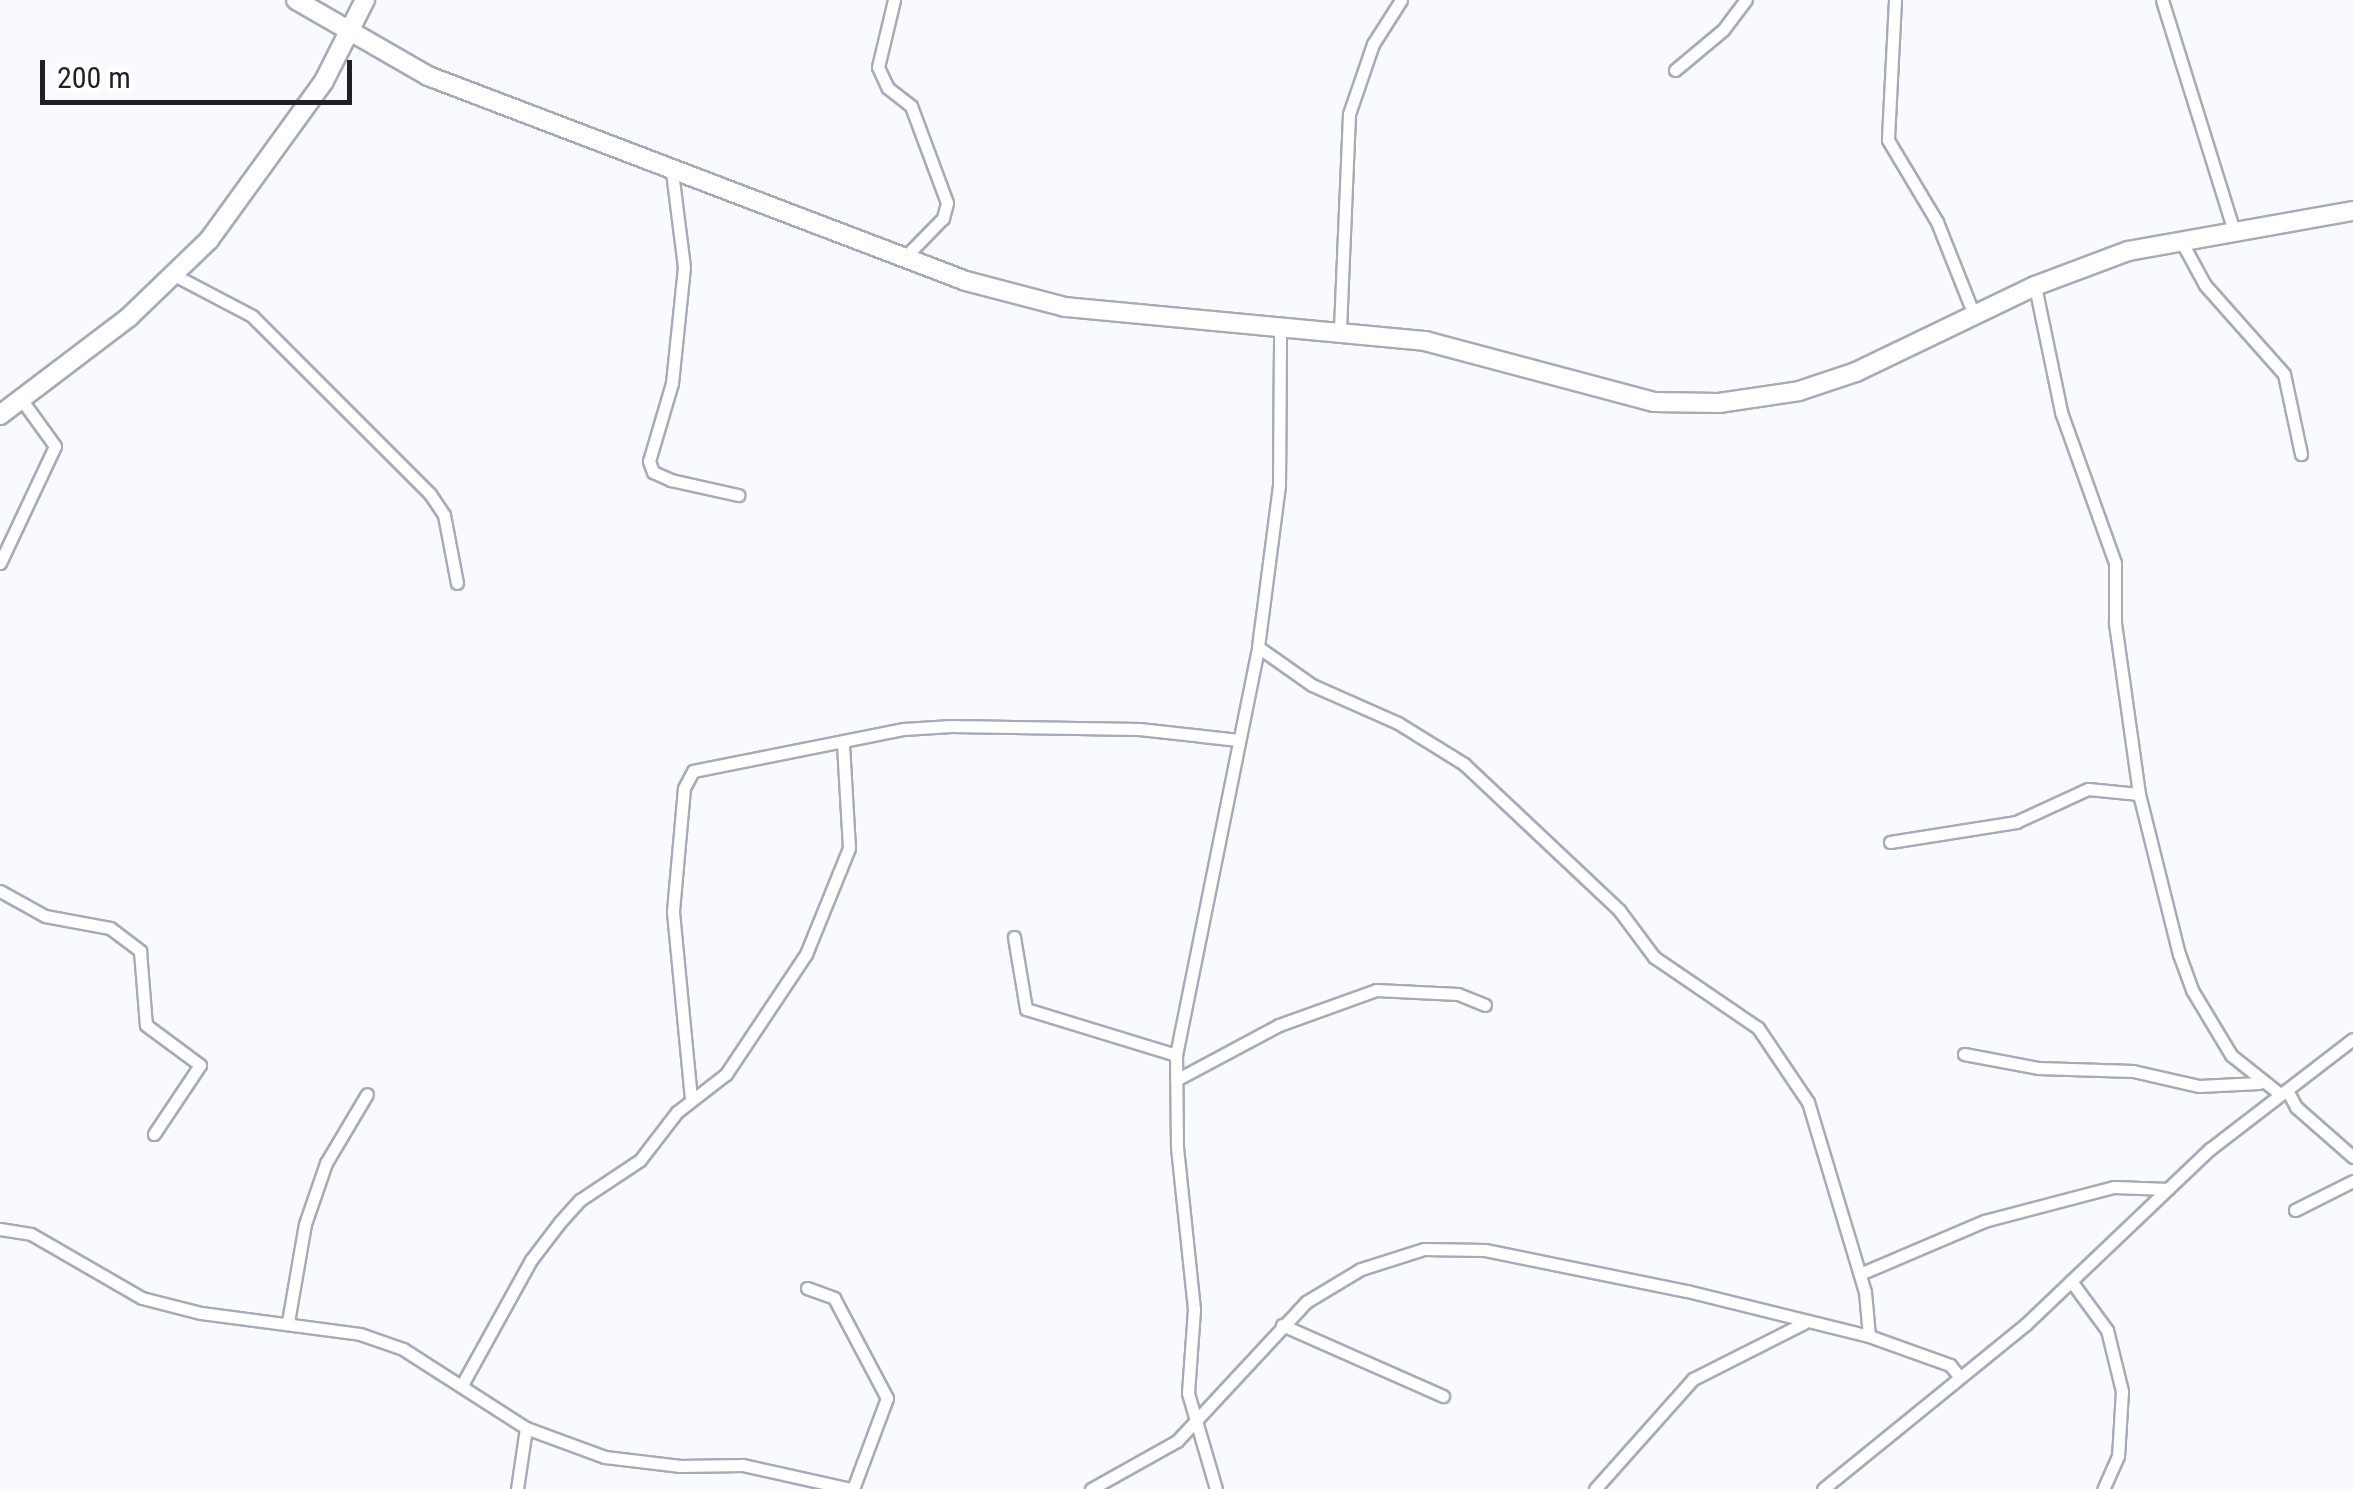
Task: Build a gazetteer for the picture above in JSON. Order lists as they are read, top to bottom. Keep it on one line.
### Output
{"scale_bar":"200 m"}
